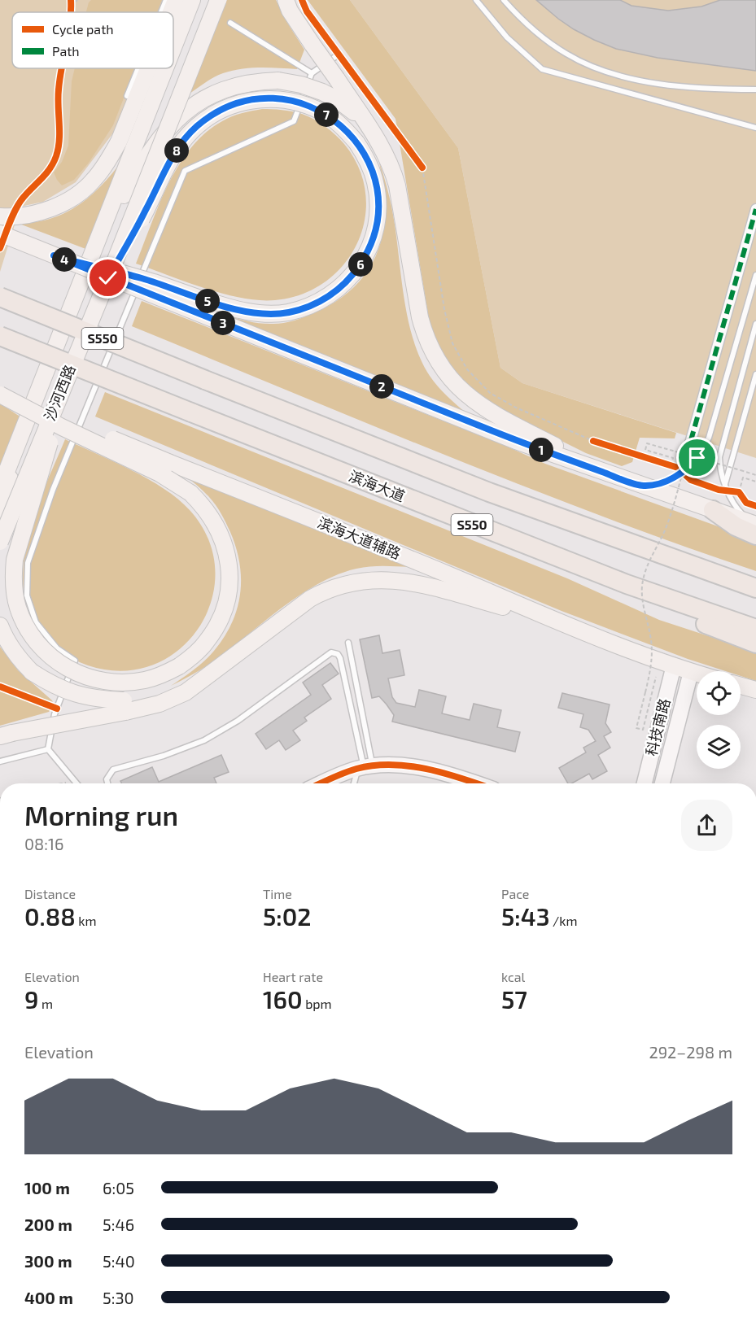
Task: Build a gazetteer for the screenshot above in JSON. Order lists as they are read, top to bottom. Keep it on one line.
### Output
{"streets":{"highway":["S550","滨海大道"],"main road":["沙河西路","滨海大道辅路","科技南路"]},"crossings":[["滨海大道辅路","科技南路"]],"legend":["Cycle path","Path"],"page":{"pins":["7","8","4","6","5","3","2","1"],"heading":["Morning run","08:16"],"stats":[["Distance","0.88 km"],["Time","5:02"],["Pace","5:43 /km"],["Elevation","9 m"],["Heart rate","160 bpm"],["kcal","57"]],"chart":["Elevation","292–298 m"],"list":[{"name":"100 m","note":"6:05"},{"name":"200 m","note":"5:46"},{"name":"300 m","note":"5:40"},{"name":"400 m","note":"5:30"}]}}
